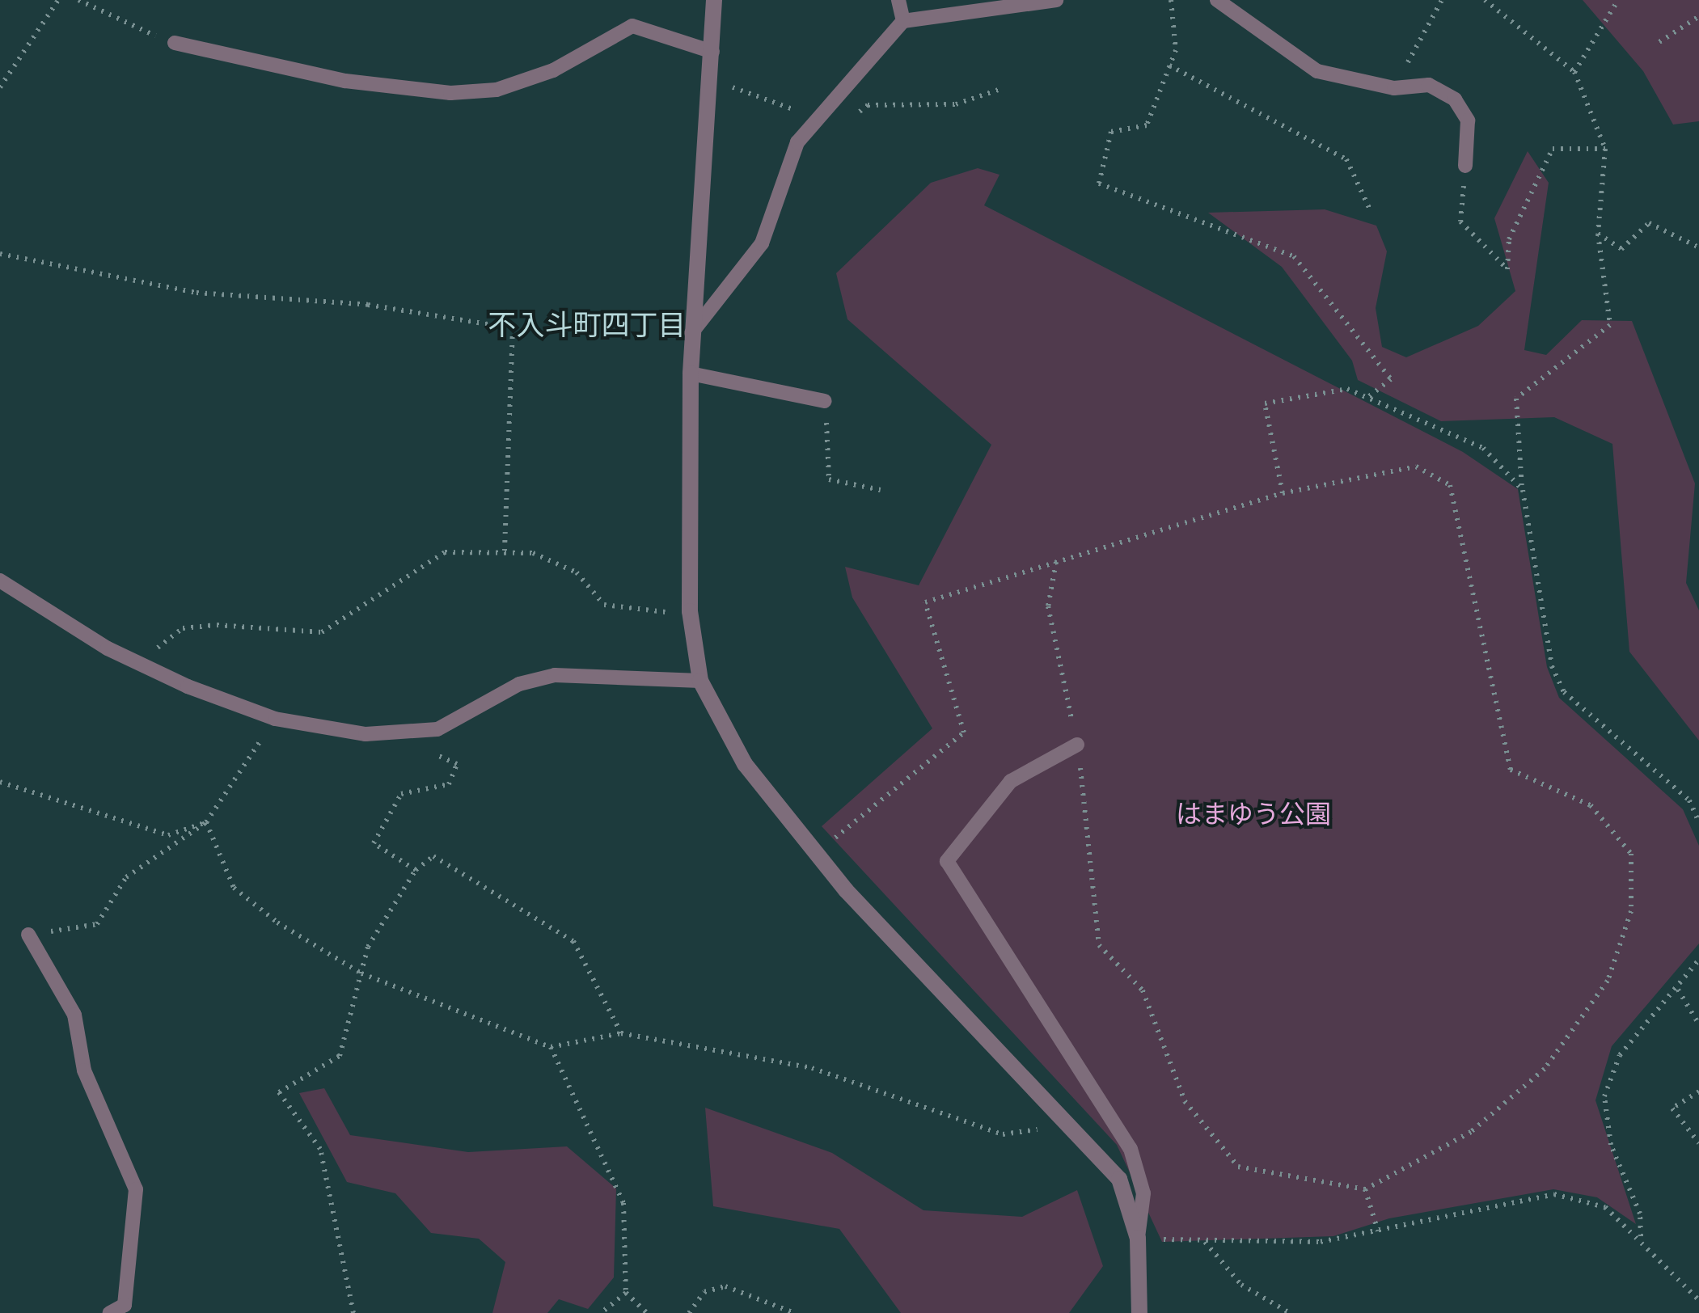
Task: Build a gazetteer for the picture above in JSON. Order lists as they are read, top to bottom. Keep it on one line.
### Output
{"districts":["不入斗町四丁目"],"parks":["はまゆう公園"]}
